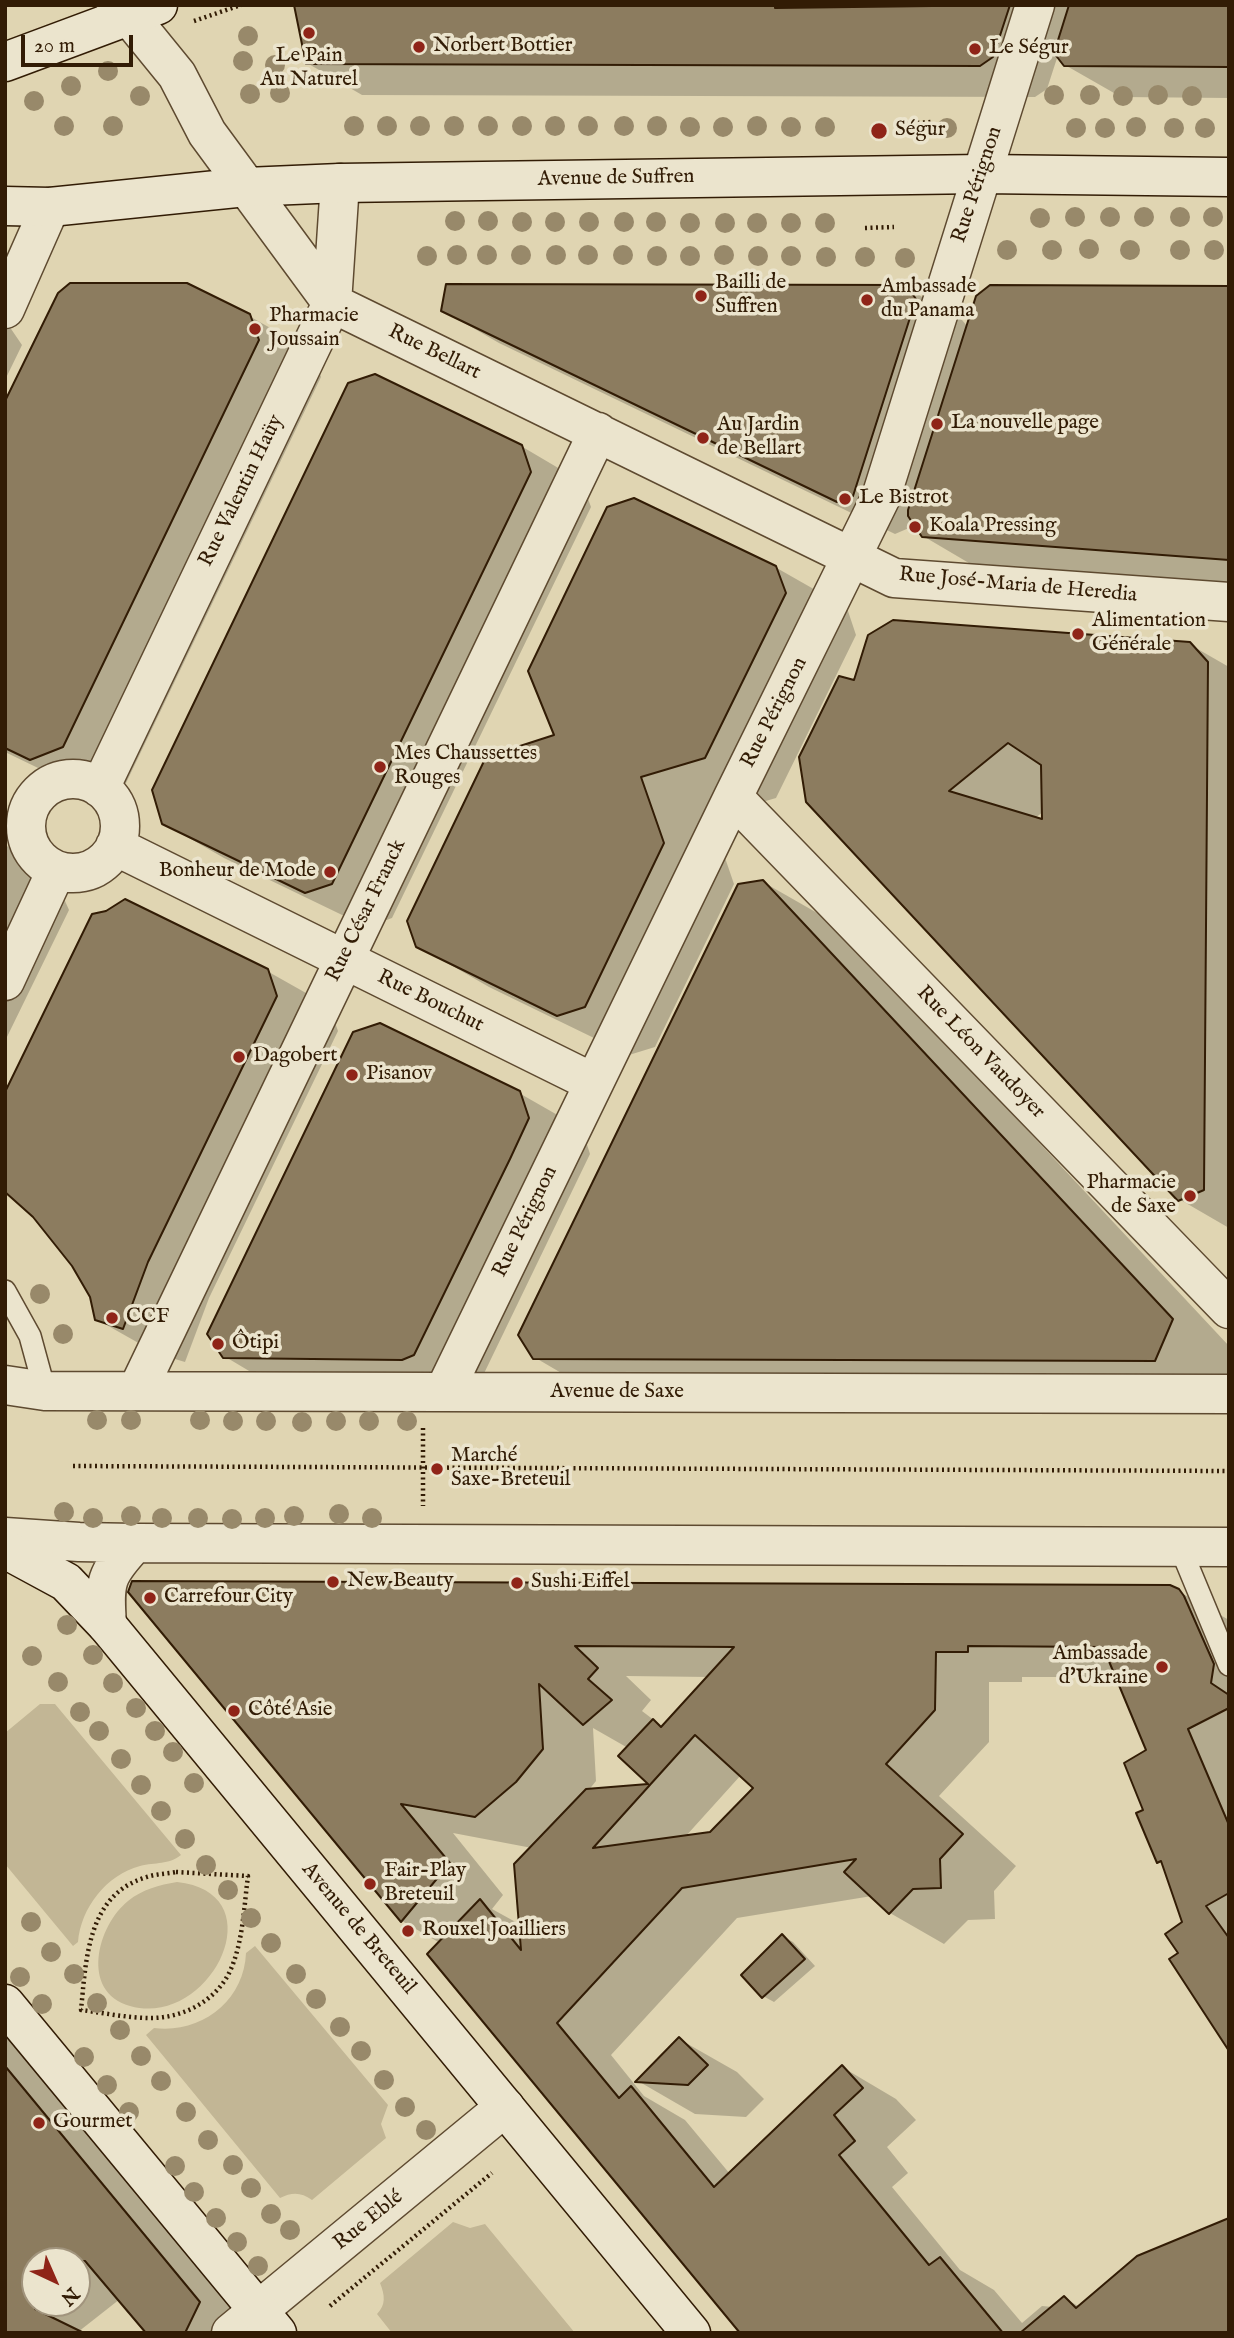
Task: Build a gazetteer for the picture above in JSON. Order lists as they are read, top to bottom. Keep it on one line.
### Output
{"streets":{"street":["Avenue de Suffren","Rue Pérignon","Rue Bellart","Rue Valentin Haüy","Rue José-Maria de Heredia","Rue César Franck","Rue Bouchut","Rue Léon Vaudoyer","Avenue de Saxe","Avenue de Breteuil","Rue Eblé"]},"crossings":[["Avenue de Suffren","Rue Pérignon"],["Avenue de Suffren","Rue Bellart"],["Avenue de Suffren","Rue Valentin Haüy"],["Rue Pérignon","Rue Bellart"],["Rue Pérignon","Rue José-Maria de Heredia"],["Rue Pérignon","Rue Bouchut"],["Rue Pérignon","Rue Léon Vaudoyer"],["Rue Pérignon","Avenue de Saxe"],["Rue Bellart","Rue Valentin Haüy"],["Rue Bellart","Rue José-Maria de Heredia"],["Rue Bellart","Rue César Franck"],["Rue Valentin Haüy","Rue Bouchut"],["Rue César Franck","Rue Bouchut"],["Rue César Franck","Avenue de Saxe"],["Avenue de Breteuil","Rue Eblé"]],"places":["Le Pain Au Naturel","Norbert Bottier","Le Ségur","Ségur","Bailli de Suffren","Ambassade du Panama","Pharmacie Joussain","La nouvelle page","Au Jardin de Bellart","Le Bistrot","Koala Pressing","Alimentation Générale","Mes Chaussettes Rouges","Bonheur de Mode","Dagobert","Pisanov","Pharmacie de Saxe","CCF","Ôtipi","Marché Saxe-Breteuil","New Beauty","Sushi Eiffel","Carrefour City","Ambassade d'Ukraine","Côté Asie","Fair-Play Breteuil","Rouxel Joailliers","Gourmet"],"scale_bar":"20 m","north":"bottom right"}
